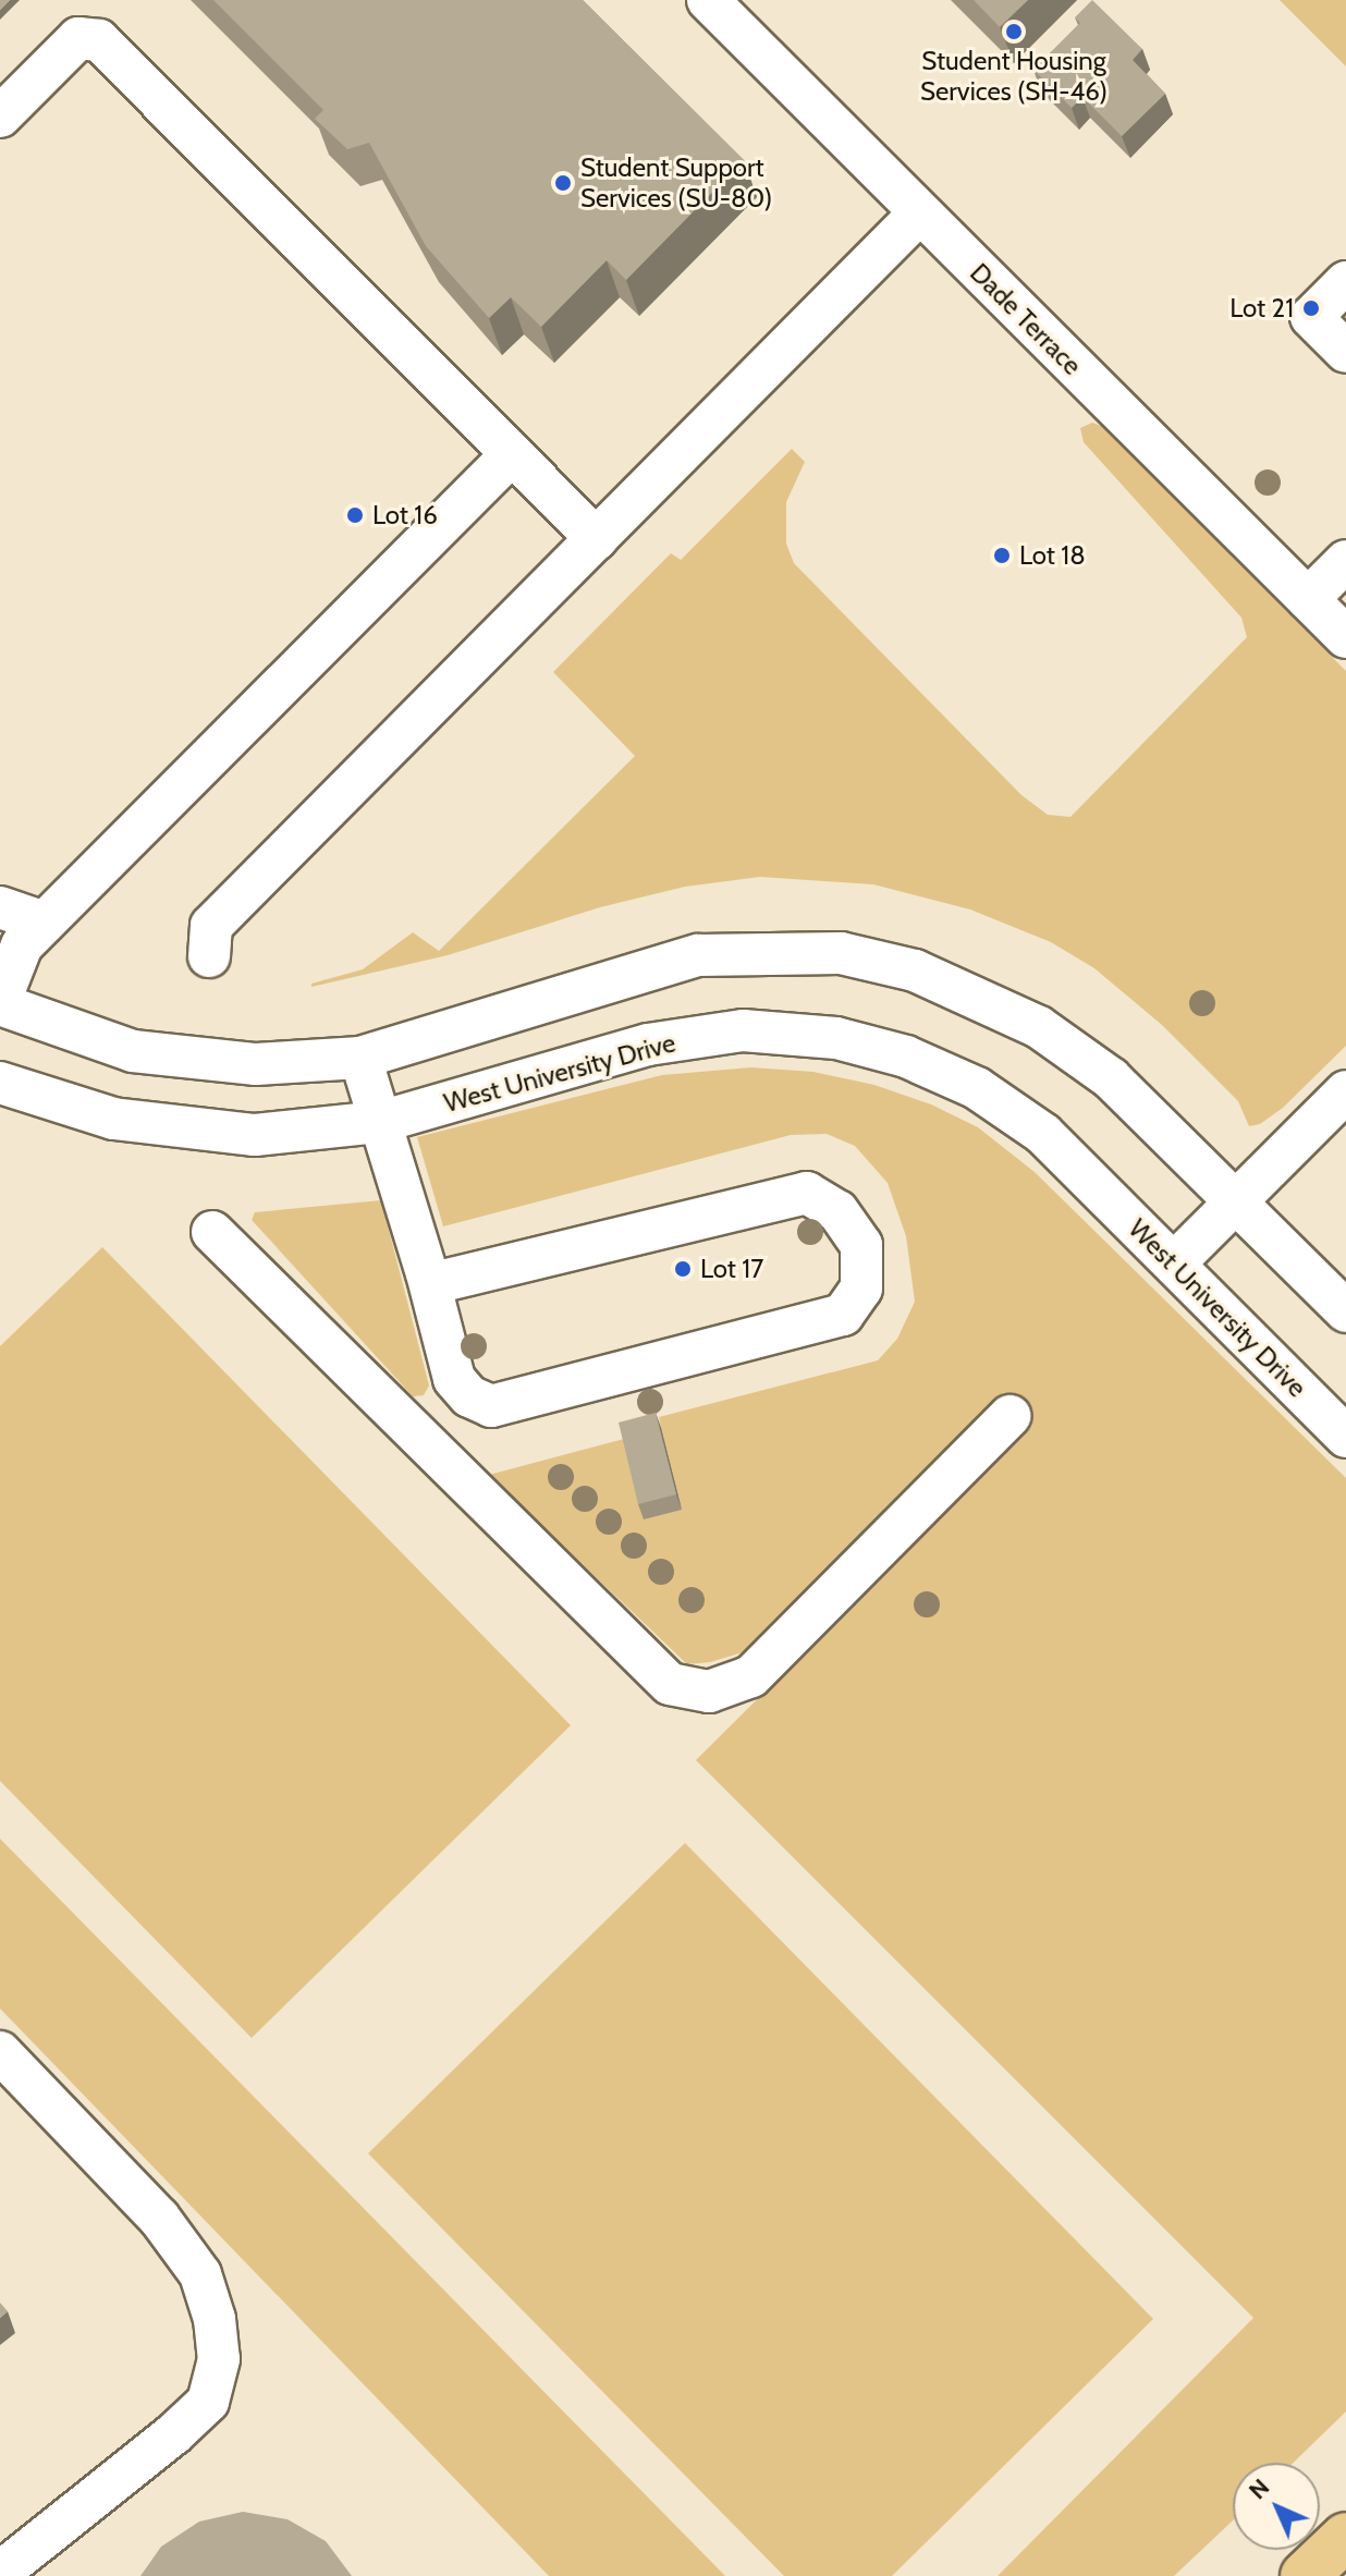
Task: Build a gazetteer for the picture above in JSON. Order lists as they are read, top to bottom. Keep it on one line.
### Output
{"streets":{"street":["Dade Terrace","West University Drive"]},"places":["Student Housing Services (SH-46)","Student Support Services (SU-80)","Lot 21","Lot 16","Lot 18","Lot 17"],"north":"top left"}
